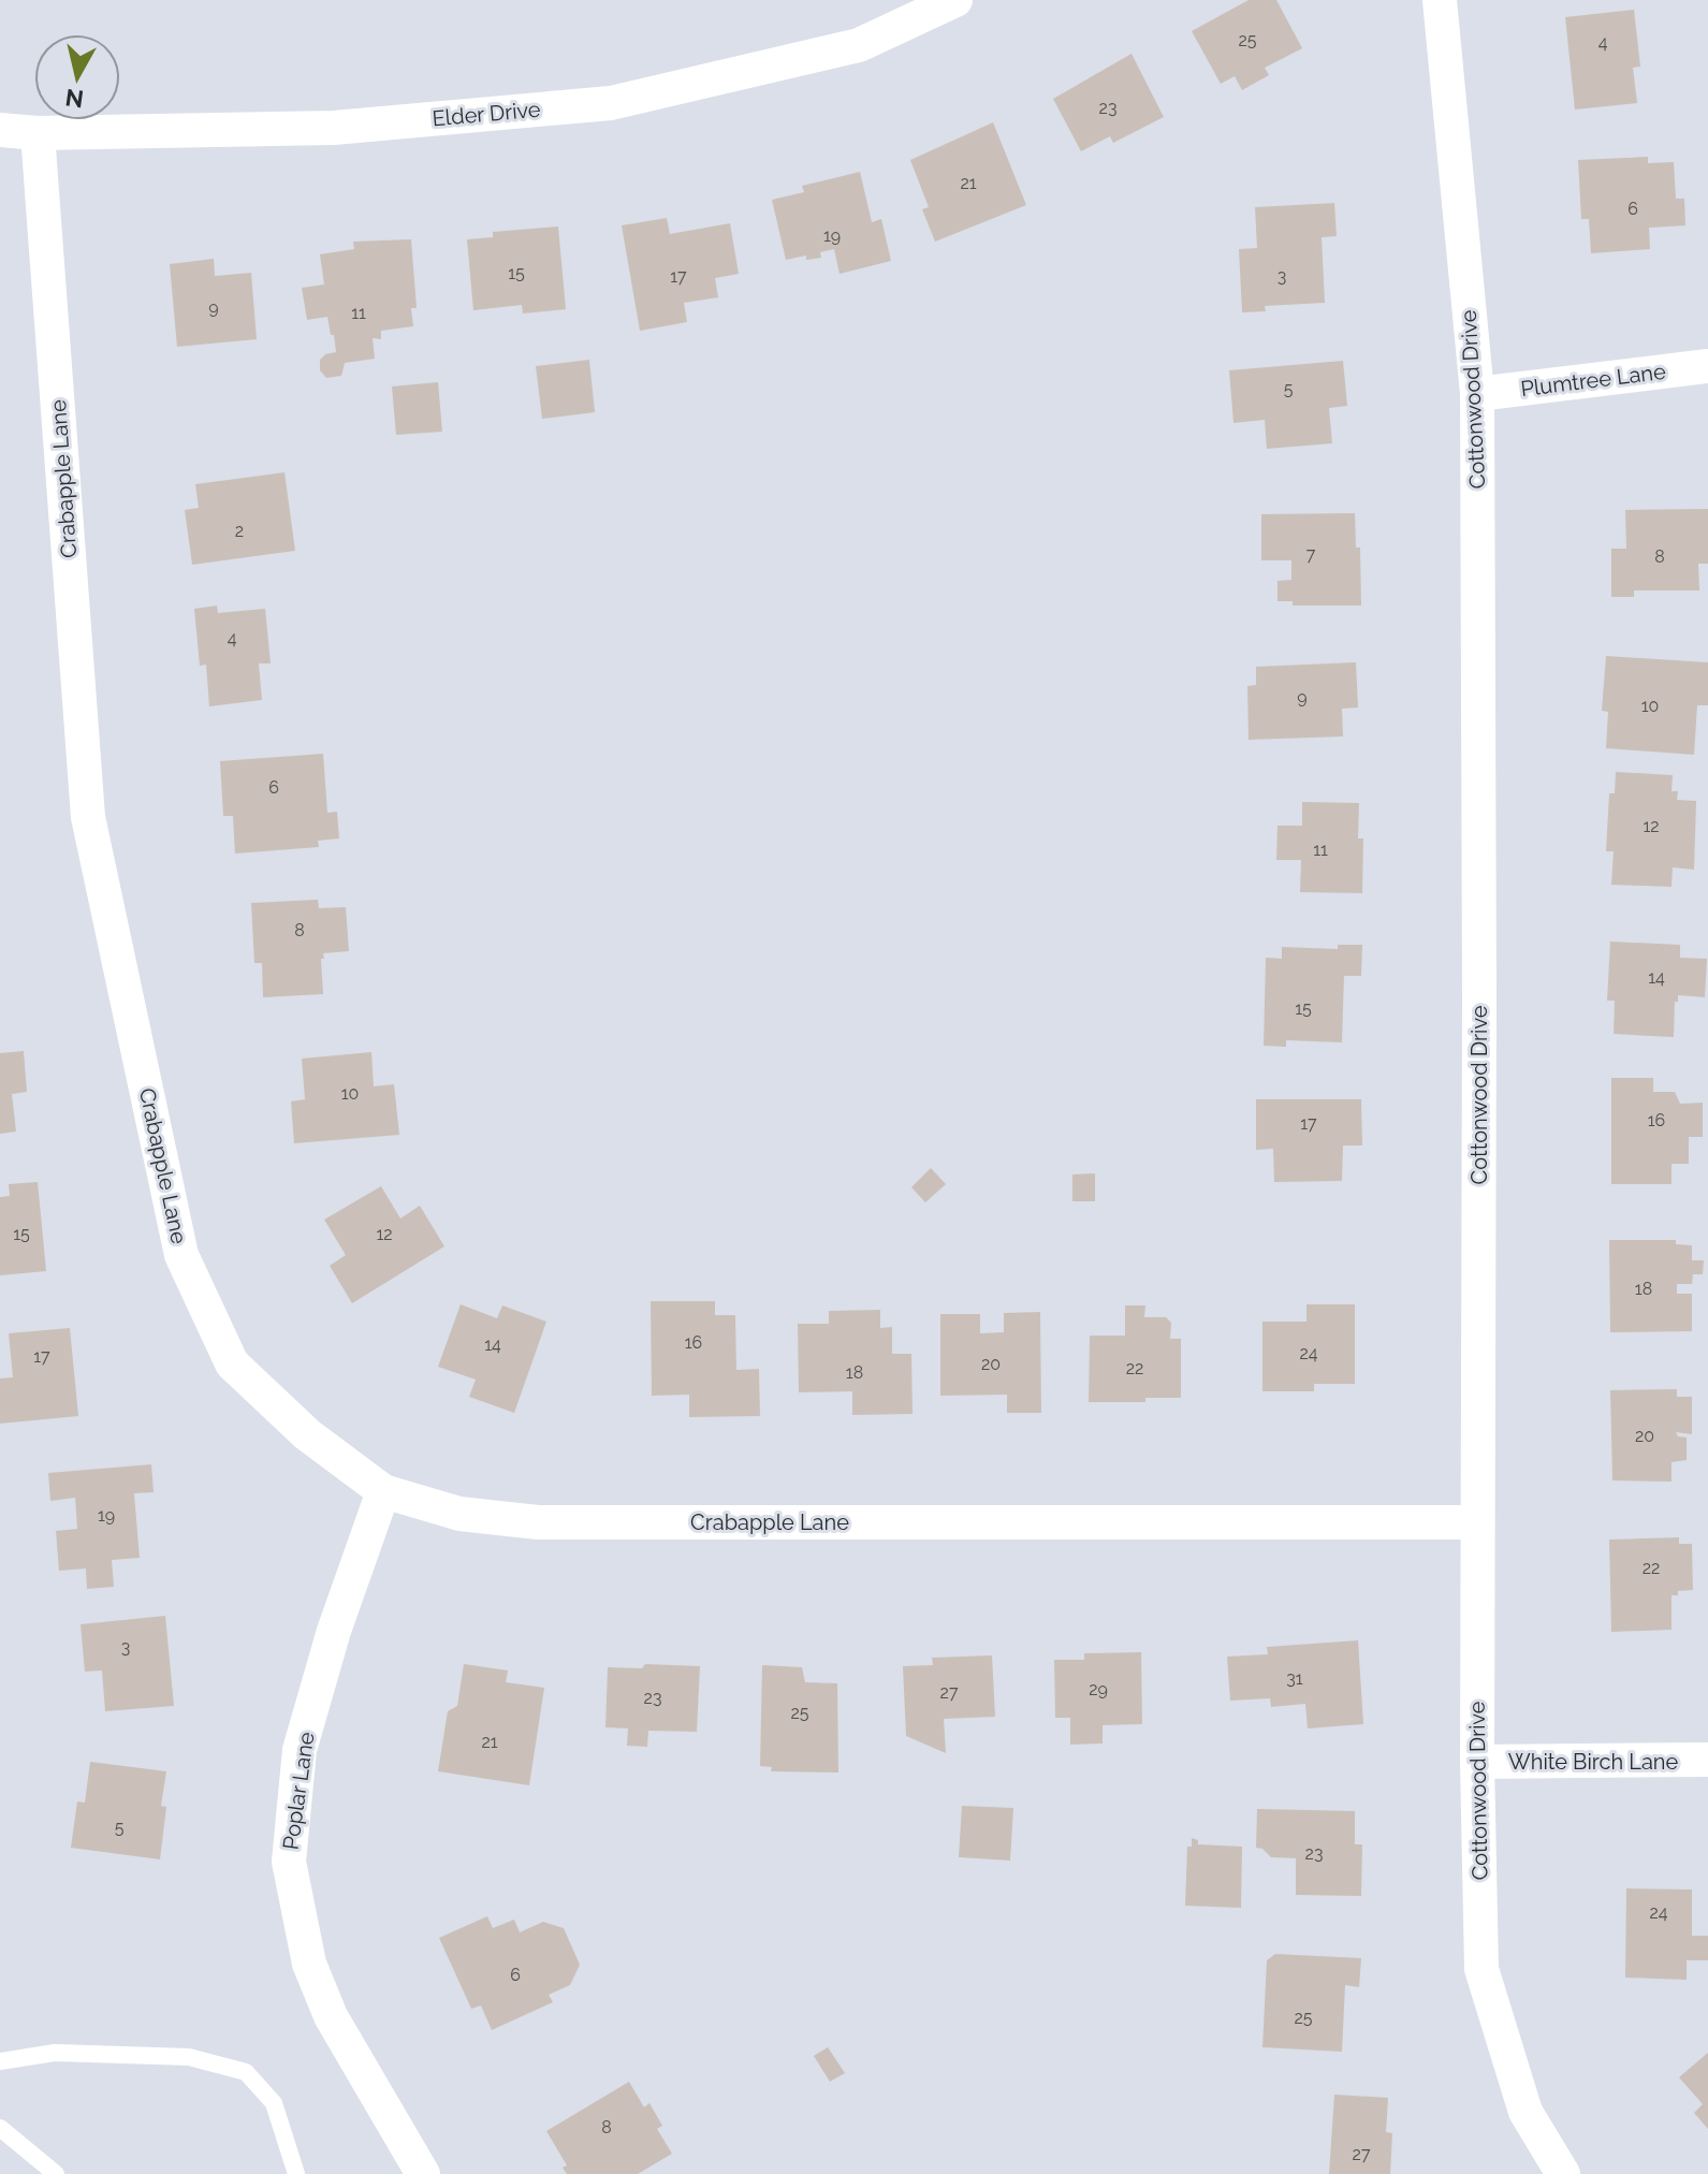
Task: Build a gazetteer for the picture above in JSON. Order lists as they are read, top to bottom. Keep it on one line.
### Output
{"streets":{"street":["Elder Drive","Plumtree Lane","Cottonwood Drive","Crabapple Lane","White Birch Lane","Poplar Lane"]},"crossings":[["Elder Drive","Crabapple Lane"],["Plumtree Lane","Cottonwood Drive"],["Cottonwood Drive","Crabapple Lane"],["Cottonwood Drive","White Birch Lane"],["Crabapple Lane","Poplar Lane"]],"house_numbers":["25","4","23","21","6","19","15","17","3","9","11","5","2","7","8","4","9","10","6","12","11","8","14","15","10","16","17","15","12","18","16","14","24","17","20","22","18","20","19","22","3","31","29","27","23","25","21","5","23","24","6","25","8","27"],"north":"bottom"}
